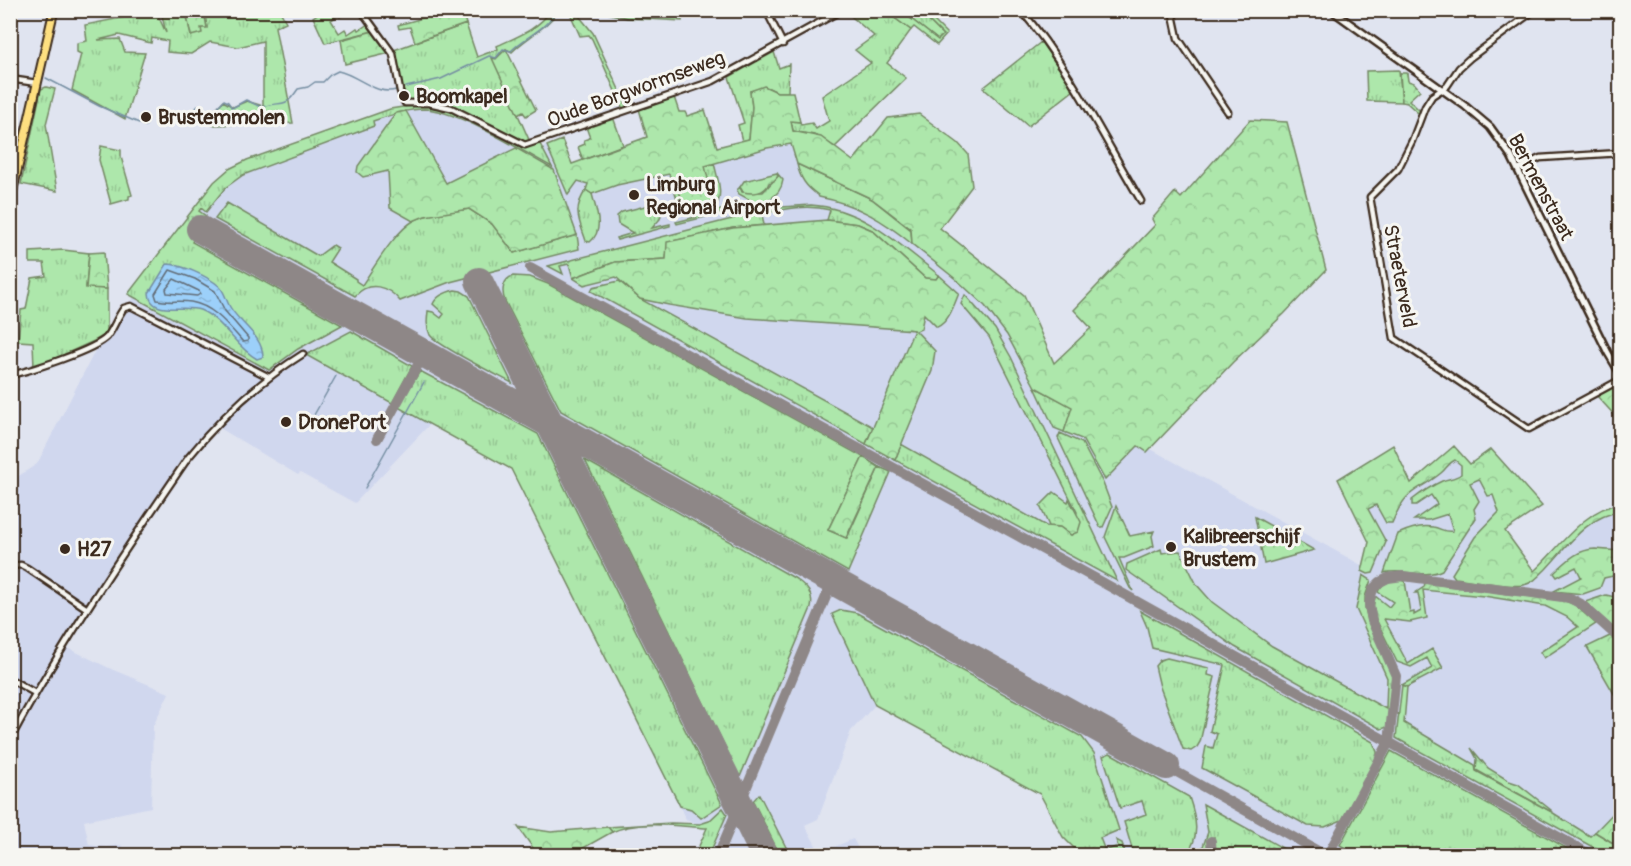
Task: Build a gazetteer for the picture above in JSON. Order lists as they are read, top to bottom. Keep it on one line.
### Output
{"streets":{"street":["Oude Borgwormseweg","Bermenstraat","Straeterveld"]},"crossings":[["Bermenstraat","Straeterveld"]],"places":["Boomkapel","Brustemmolen","Limburg Regional Airport","DronePort","Kalibreerschijf Brustem","H27"]}
